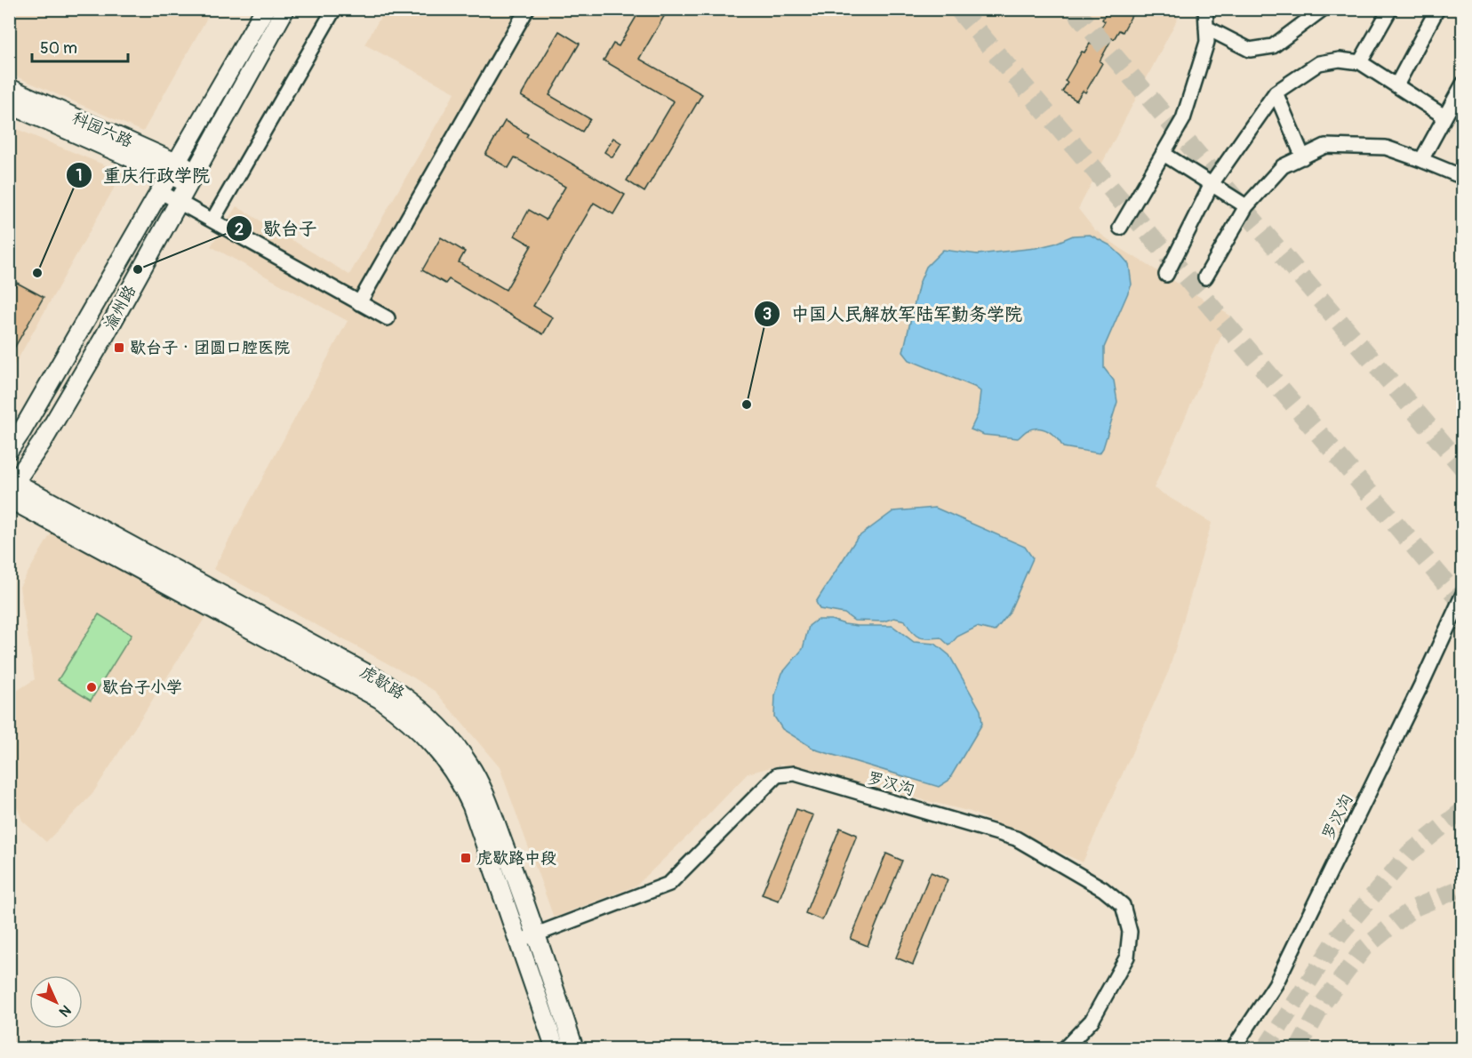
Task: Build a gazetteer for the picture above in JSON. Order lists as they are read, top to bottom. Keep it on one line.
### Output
{"streets":{"main road":["科园六路","渝州路","虎歇路"],"street":["罗汉沟"]},"crossings":[["科园六路","渝州路"],["渝州路","虎歇路"],["虎歇路","罗汉沟"]],"places":{"other":["歇台子","重庆行政学院","中国人民解放军陆军勤务学院","歇台子小学"],"transit":["歇台子‧团圆口腔医院","虎歇路中段"]},"scale_bar":"50 m","north":"bottom right"}
